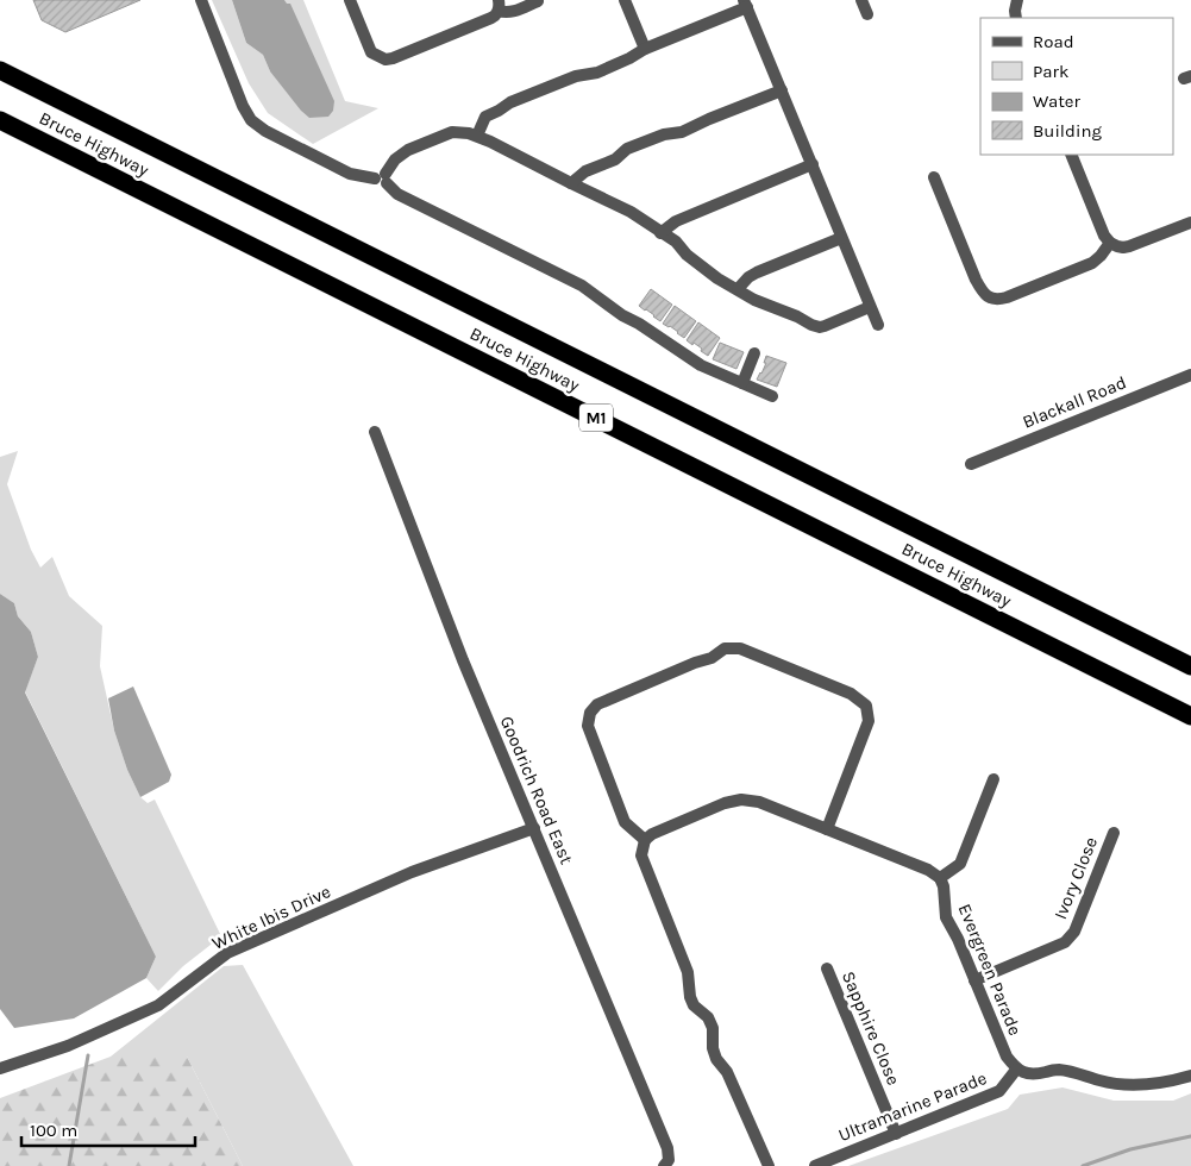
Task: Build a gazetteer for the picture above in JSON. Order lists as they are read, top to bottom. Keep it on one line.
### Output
{"streets":{"highway":["Bruce Highway","M1"],"street":["Blackall Road","Goodrich Road East","Ivory Close","White Ibis Drive","Evergreen Parade","Sapphire Close","Ultramarine Parade"]},"crossings":[["Goodrich Road East","White Ibis Drive"],["Ivory Close","Evergreen Parade"],["Evergreen Parade","Ultramarine Parade"],["Sapphire Close","Ultramarine Parade"]],"legend":["Road","Park","Water","Building"],"scale_bar":"100 m"}
